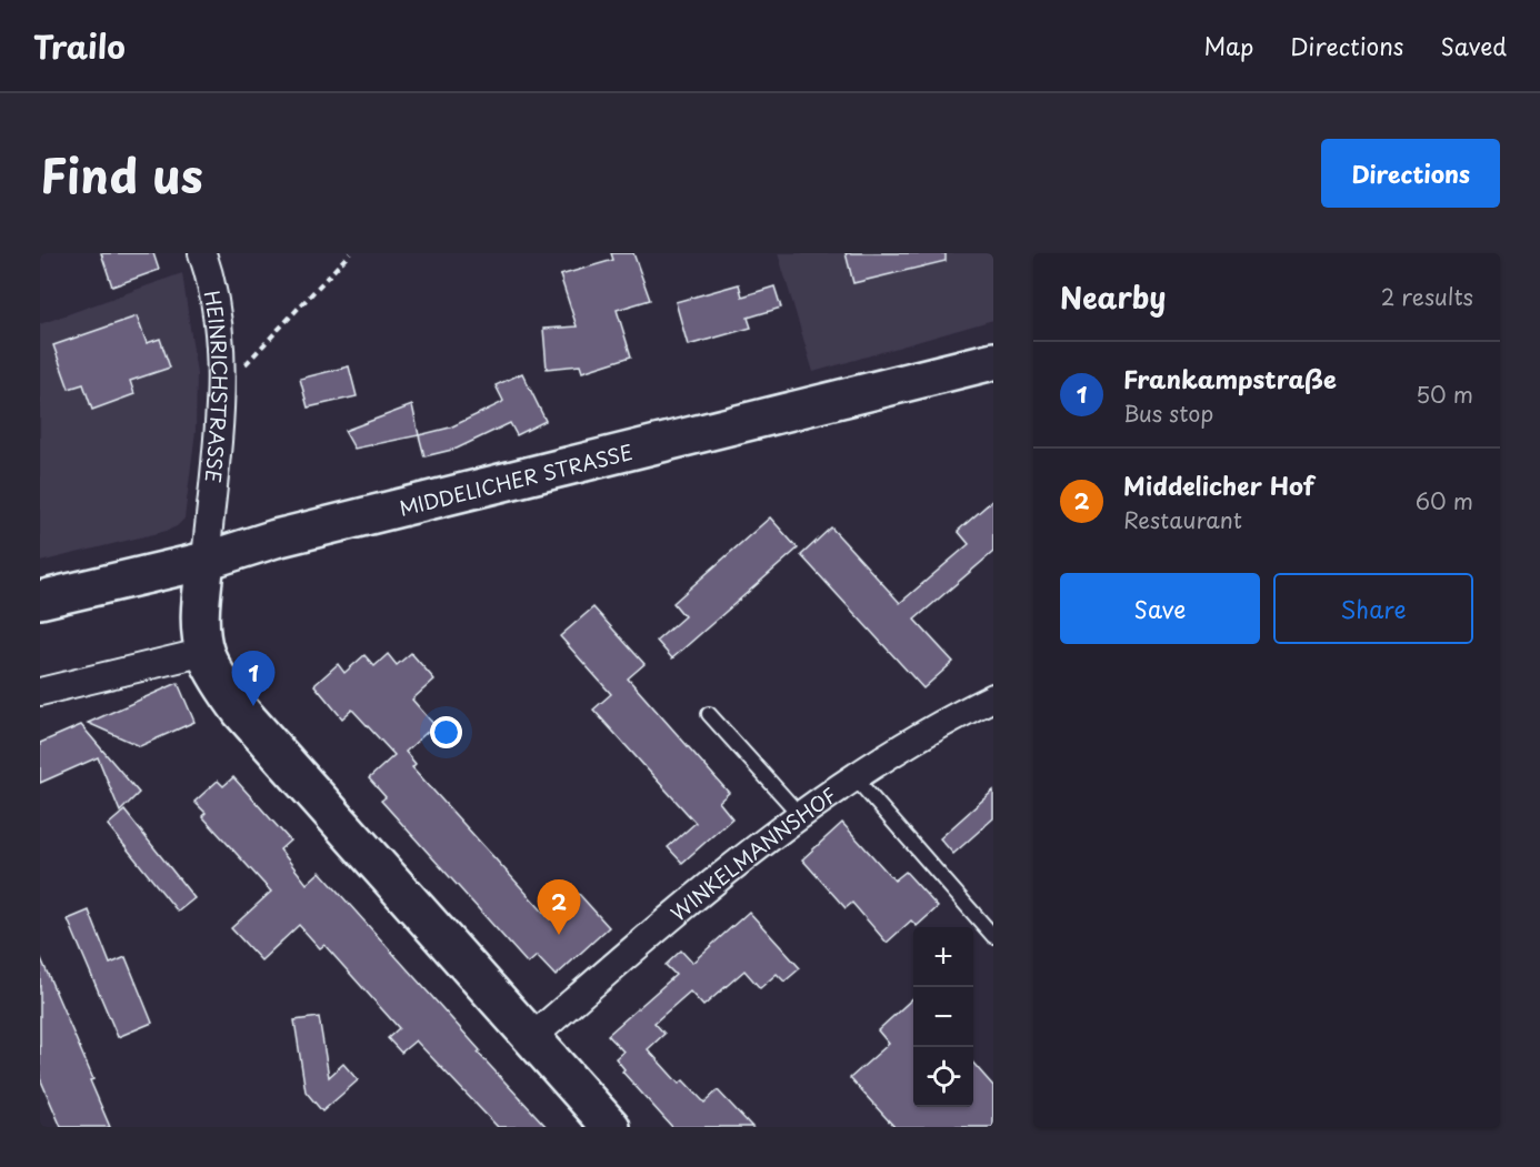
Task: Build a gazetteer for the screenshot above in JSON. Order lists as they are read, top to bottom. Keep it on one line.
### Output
{"streets":{"street":["HEINRICHSTRASSE","MIDDELICHER STRASSE","WINKELMANNSHOF"]},"crossings":[["HEINRICHSTRASSE","MIDDELICHER STRASSE"]],"page":{"header":"Trailo","nav":["Map","Directions","Saved"],"title":"Find us","buttons":["Directions",["Save","Share"]],"heading":["Nearby","2 results"],"list":[{"mark":"1","name":"Frankampstraße","note":"Bus stop","value":"50 m"},{"mark":"2","name":"Middelicher Hof","note":"Restaurant","value":"60 m"}],"pins":["1","2"],"map_buttons":["+","−"]}}
